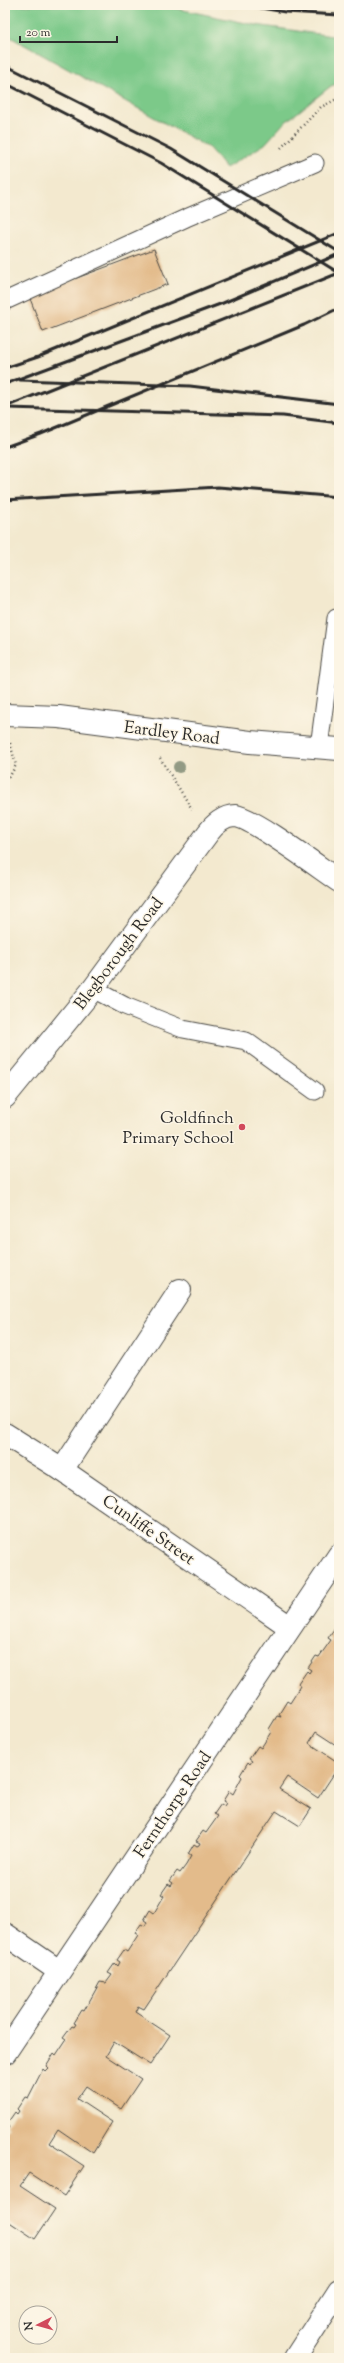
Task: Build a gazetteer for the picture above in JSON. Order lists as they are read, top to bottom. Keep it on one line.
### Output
{"streets":{"street":["Eardley Road","Blegborough Road","Cunliffe Street","Fernthorpe Road"]},"crossings":[["Cunliffe Street","Fernthorpe Road"]],"places":["Goldfinch Primary School"],"scale_bar":"20 m","north":"left"}
